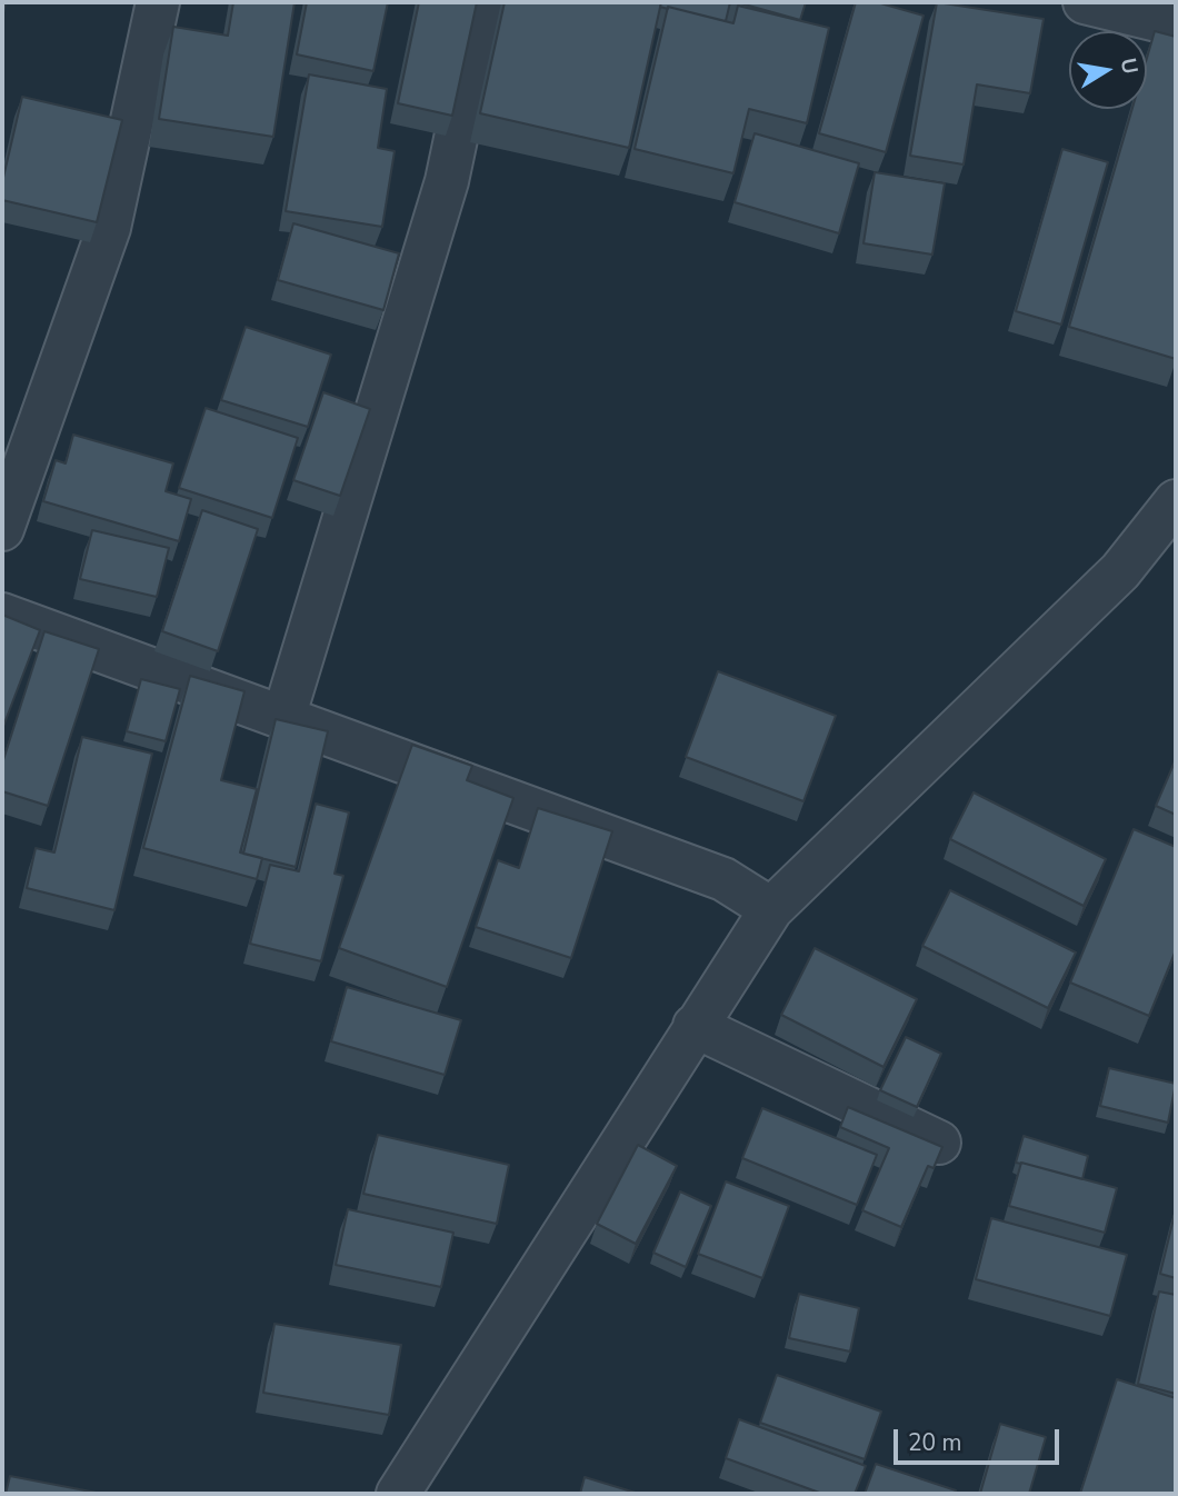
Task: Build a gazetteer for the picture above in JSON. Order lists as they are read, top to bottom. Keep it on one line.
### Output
{"scale_bar":"20 m","north":"right"}
